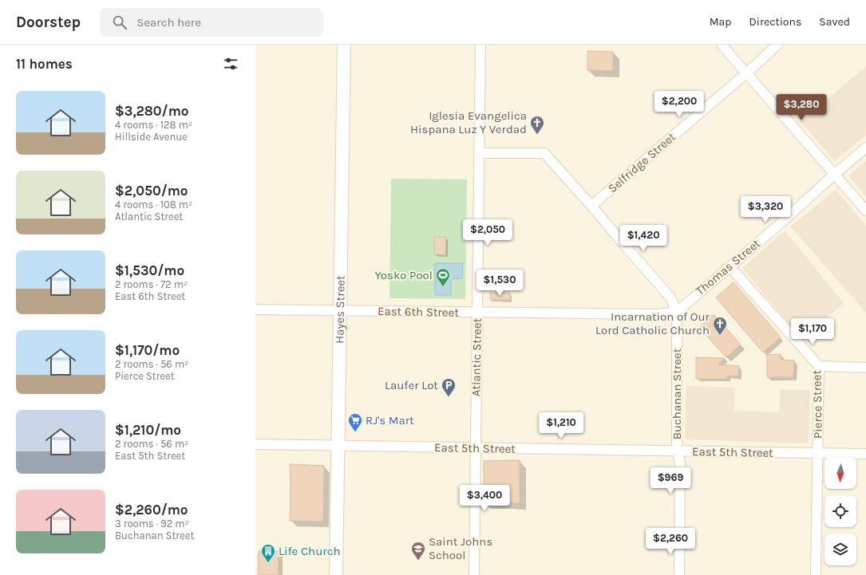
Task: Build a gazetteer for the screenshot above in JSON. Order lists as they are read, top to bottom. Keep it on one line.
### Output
{"streets":{"street":["Selfridge Street","Thomas Street","Hayes Street","East 6th Street","Atlantic Street","Buchanan Street","Pierce Street","East 5th Street"]},"crossings":[["Selfridge Street","Buchanan Street"],["Thomas Street","East 6th Street"],["Thomas Street","Buchanan Street"],["Thomas Street","Pierce Street"],["Hayes Street","East 6th Street"],["Hayes Street","East 5th Street"],["East 6th Street","Atlantic Street"],["East 6th Street","Buchanan Street"],["Atlantic Street","Buchanan Street"],["Atlantic Street","East 5th Street"],["Buchanan Street","East 5th Street"],["Pierce Street","East 5th Street"]],"places":{"church":["Iglesia Evangelica Hispana Luz Y Verdad","Incarnation of Our Lord Catholic Church"],"sports":["Yosko Pool"],"parking":["Laufer Lot"],"supermarket":["RJ's Mart"],"school or university":["Saint Johns School"],"building":["Life Church"]},"north":"bottom","page":{"header":"Doorstep","search":"Search here","nav":["Map","Directions","Saved"],"heading":"11 homes","list":[{"name":"$3,280/mo","note":"4 rooms · 128 m² · Hillside Avenue"},{"name":"$2,050/mo","note":"4 rooms · 108 m² · Atlantic Street"},{"name":"$1,530/mo","note":"2 rooms · 72 m² · East 6th Street"},{"name":"$1,170/mo","note":"2 rooms · 56 m² · Pierce Street"},{"name":"$1,210/mo","note":"2 rooms · 56 m² · East 5th Street"},{"name":"$2,260/mo","note":"3 rooms · 92 m² · Buchanan Street"}],"price":["$2,200","$3,280","$3,320","$2,050","$1,420","$1,530","$1,170","$1,210","$969","$3,400","$2,260"]}}
